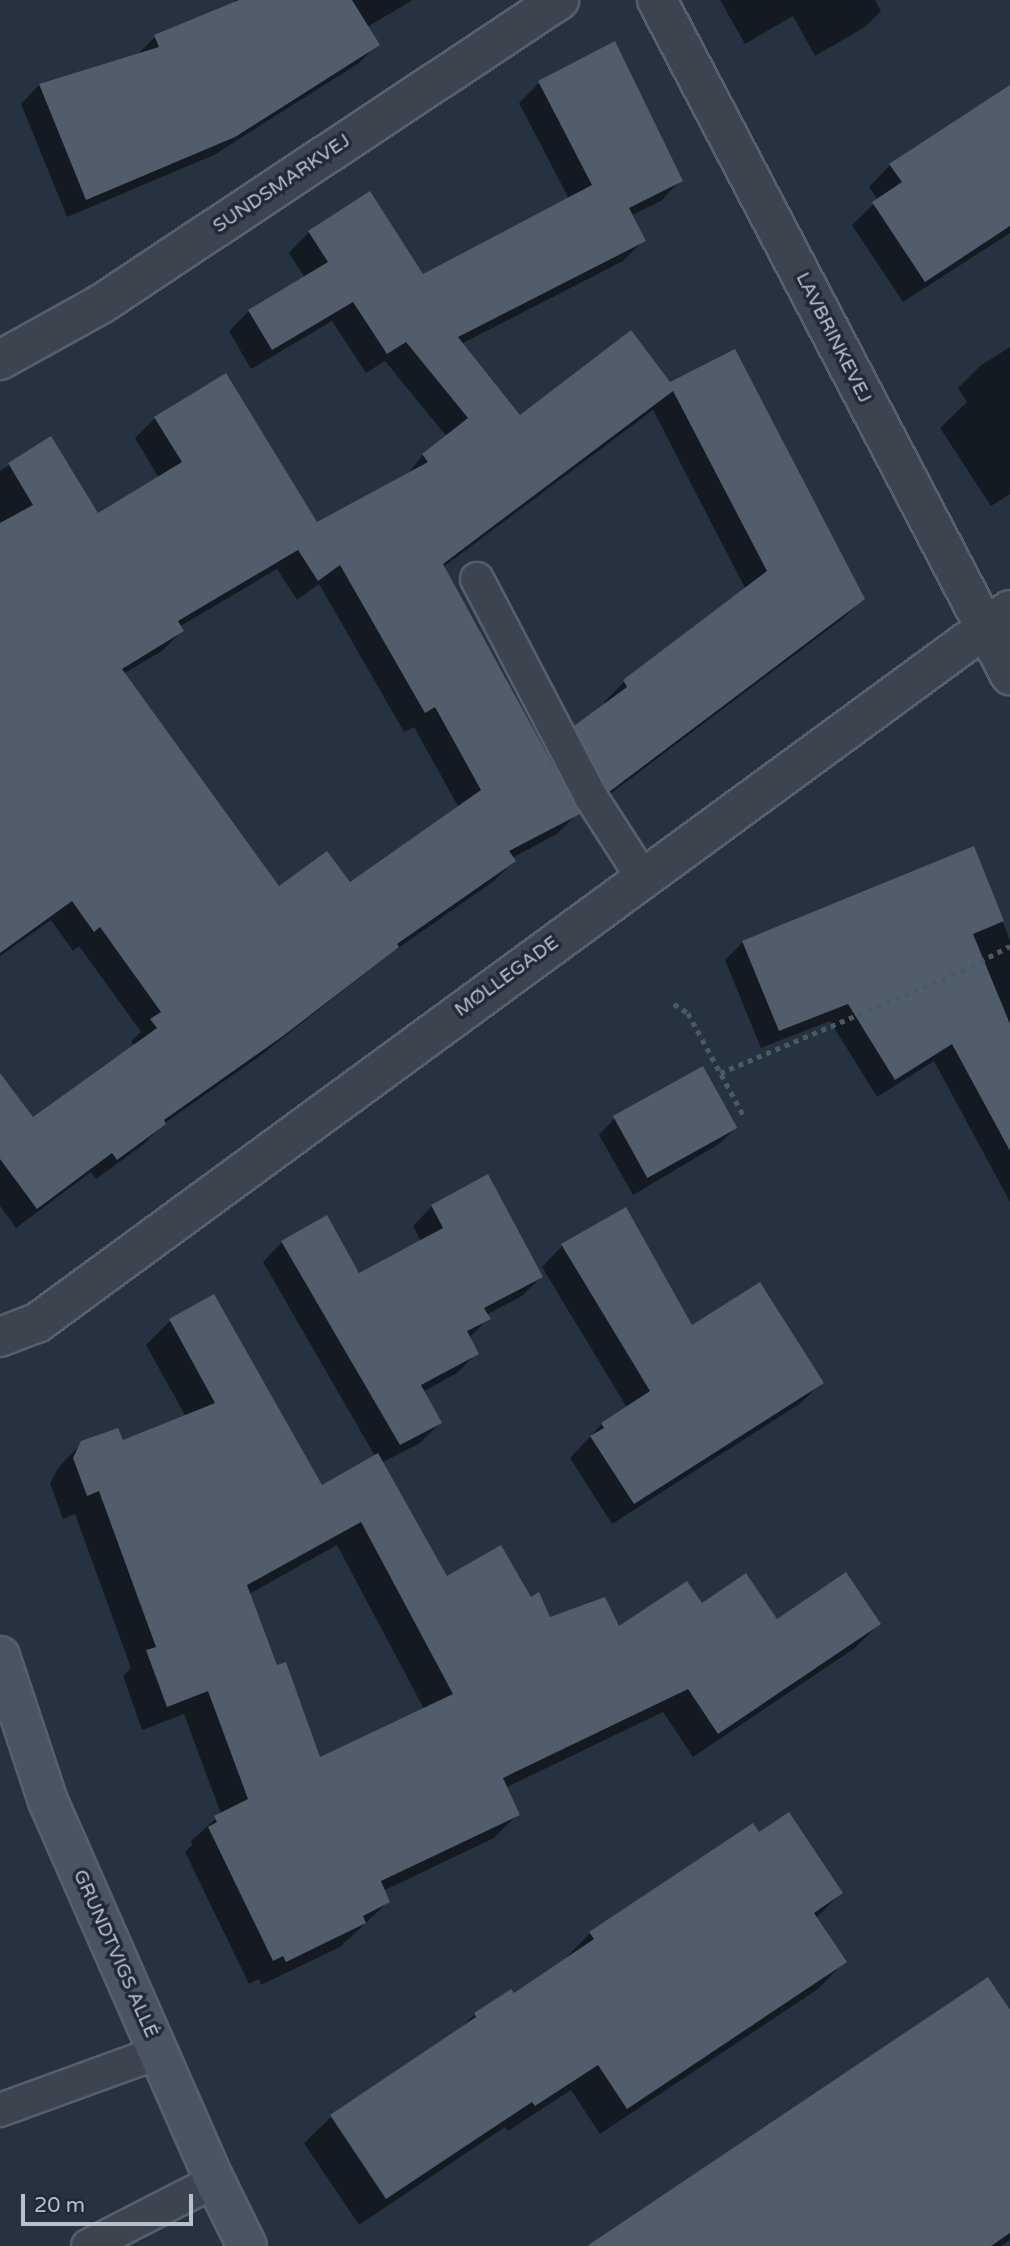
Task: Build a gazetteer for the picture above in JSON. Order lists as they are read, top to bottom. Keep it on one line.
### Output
{"streets":{"street":["SUNDSMARKVEJ","LAVBRINKEVEJ","MØLLEGADE","GRUNDTVIGS ALLÉ"]},"crossings":[["LAVBRINKEVEJ","MØLLEGADE"]],"scale_bar":"20 m"}
